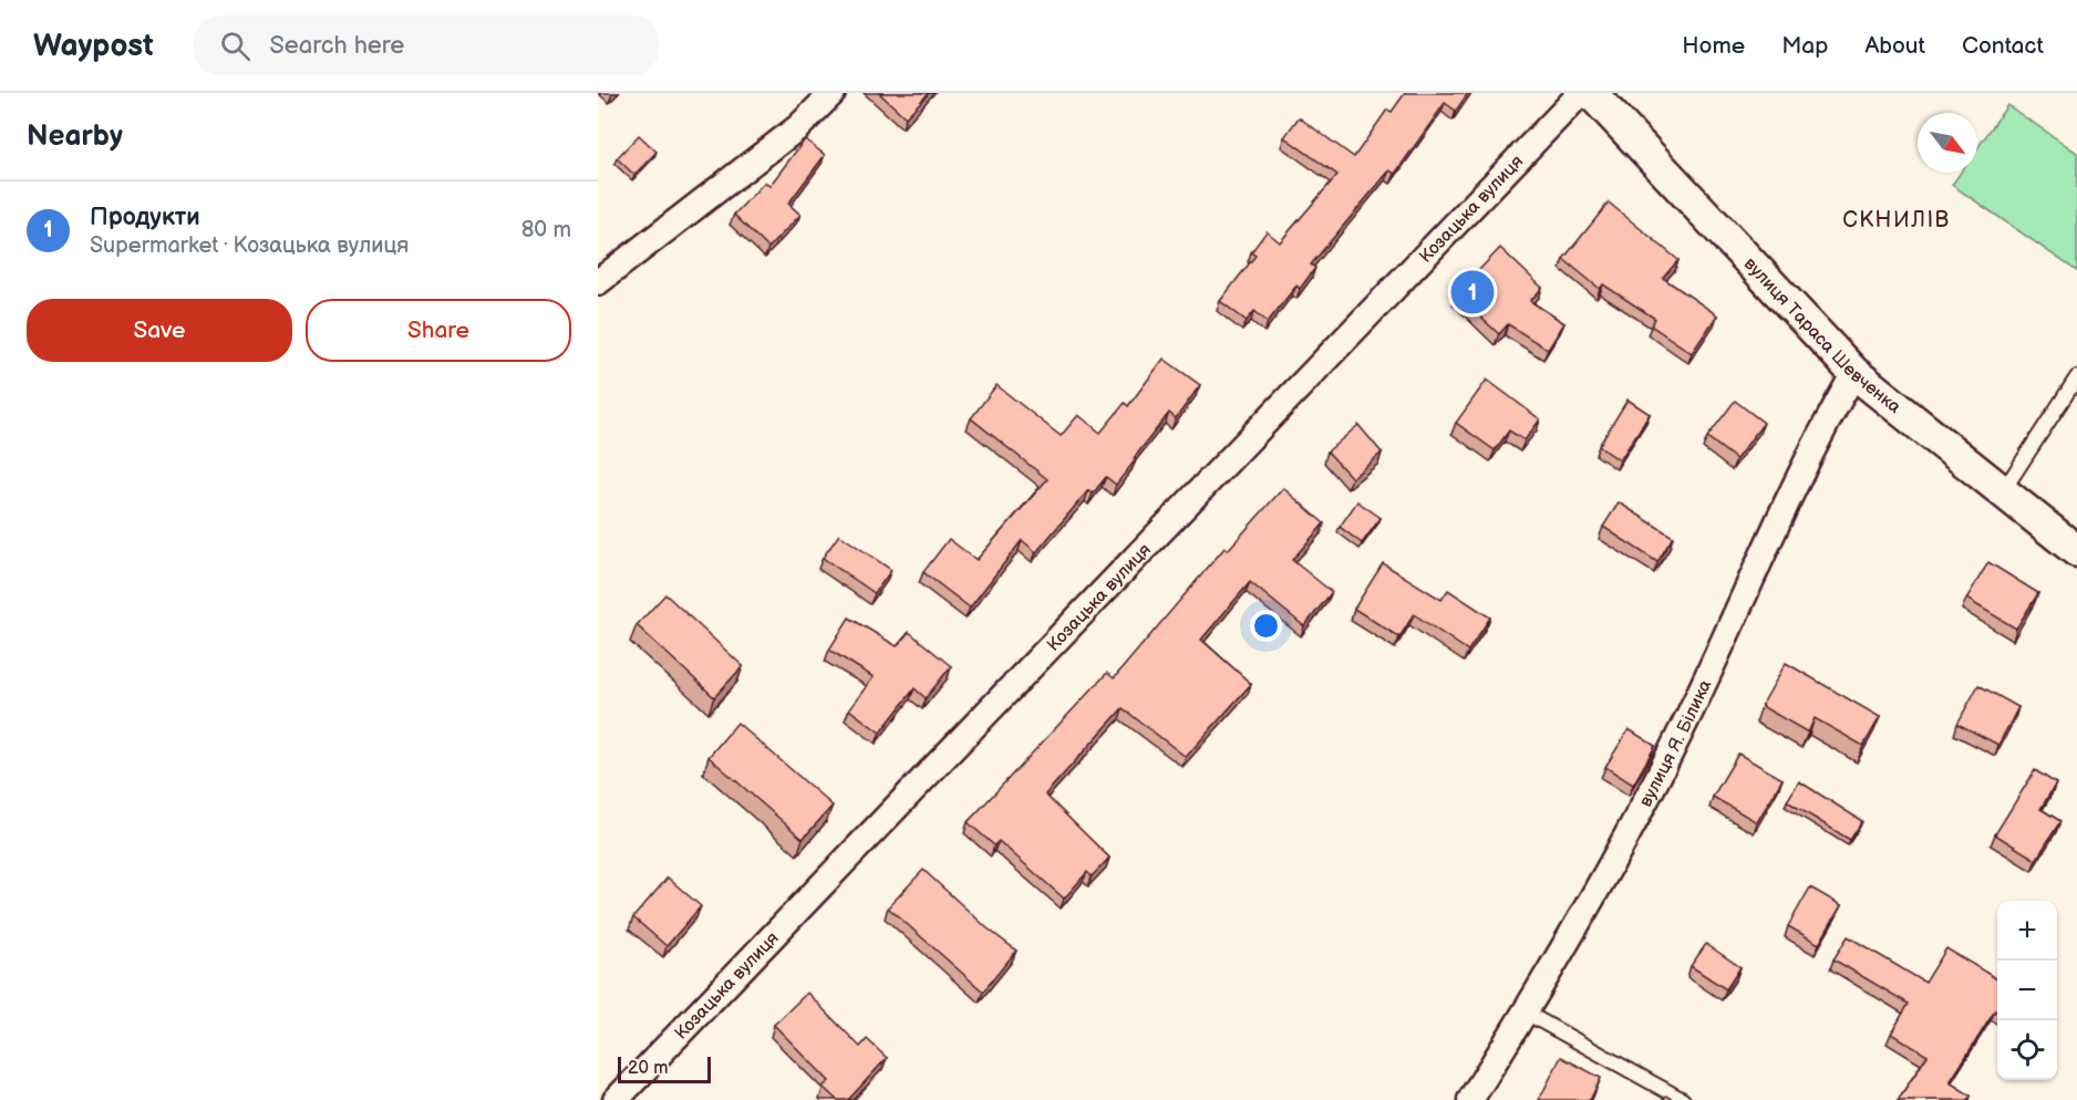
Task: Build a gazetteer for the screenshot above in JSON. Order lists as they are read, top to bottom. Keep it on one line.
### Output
{"streets":{"street":["Козацька вулиця","вулиця Тараса Шевченка","вулиця Я. Білика"]},"crossings":[["вулиця Тараса Шевченка","вулиця Я. Білика"]],"districts":["СКНИЛІВ"],"scale_bar":"20 m","north":"bottom right","page":{"header":"Waypost","search":"Search here","nav":["Home","Map","About","Contact"],"heading":"Nearby","list":[{"mark":"1","name":"Продукти","note":"Supermarket · Козацька вулиця","value":"80 m"}],"pins":"1","buttons":["Save","Share"],"map_buttons":["+","−"],"scale":"20 m"}}
